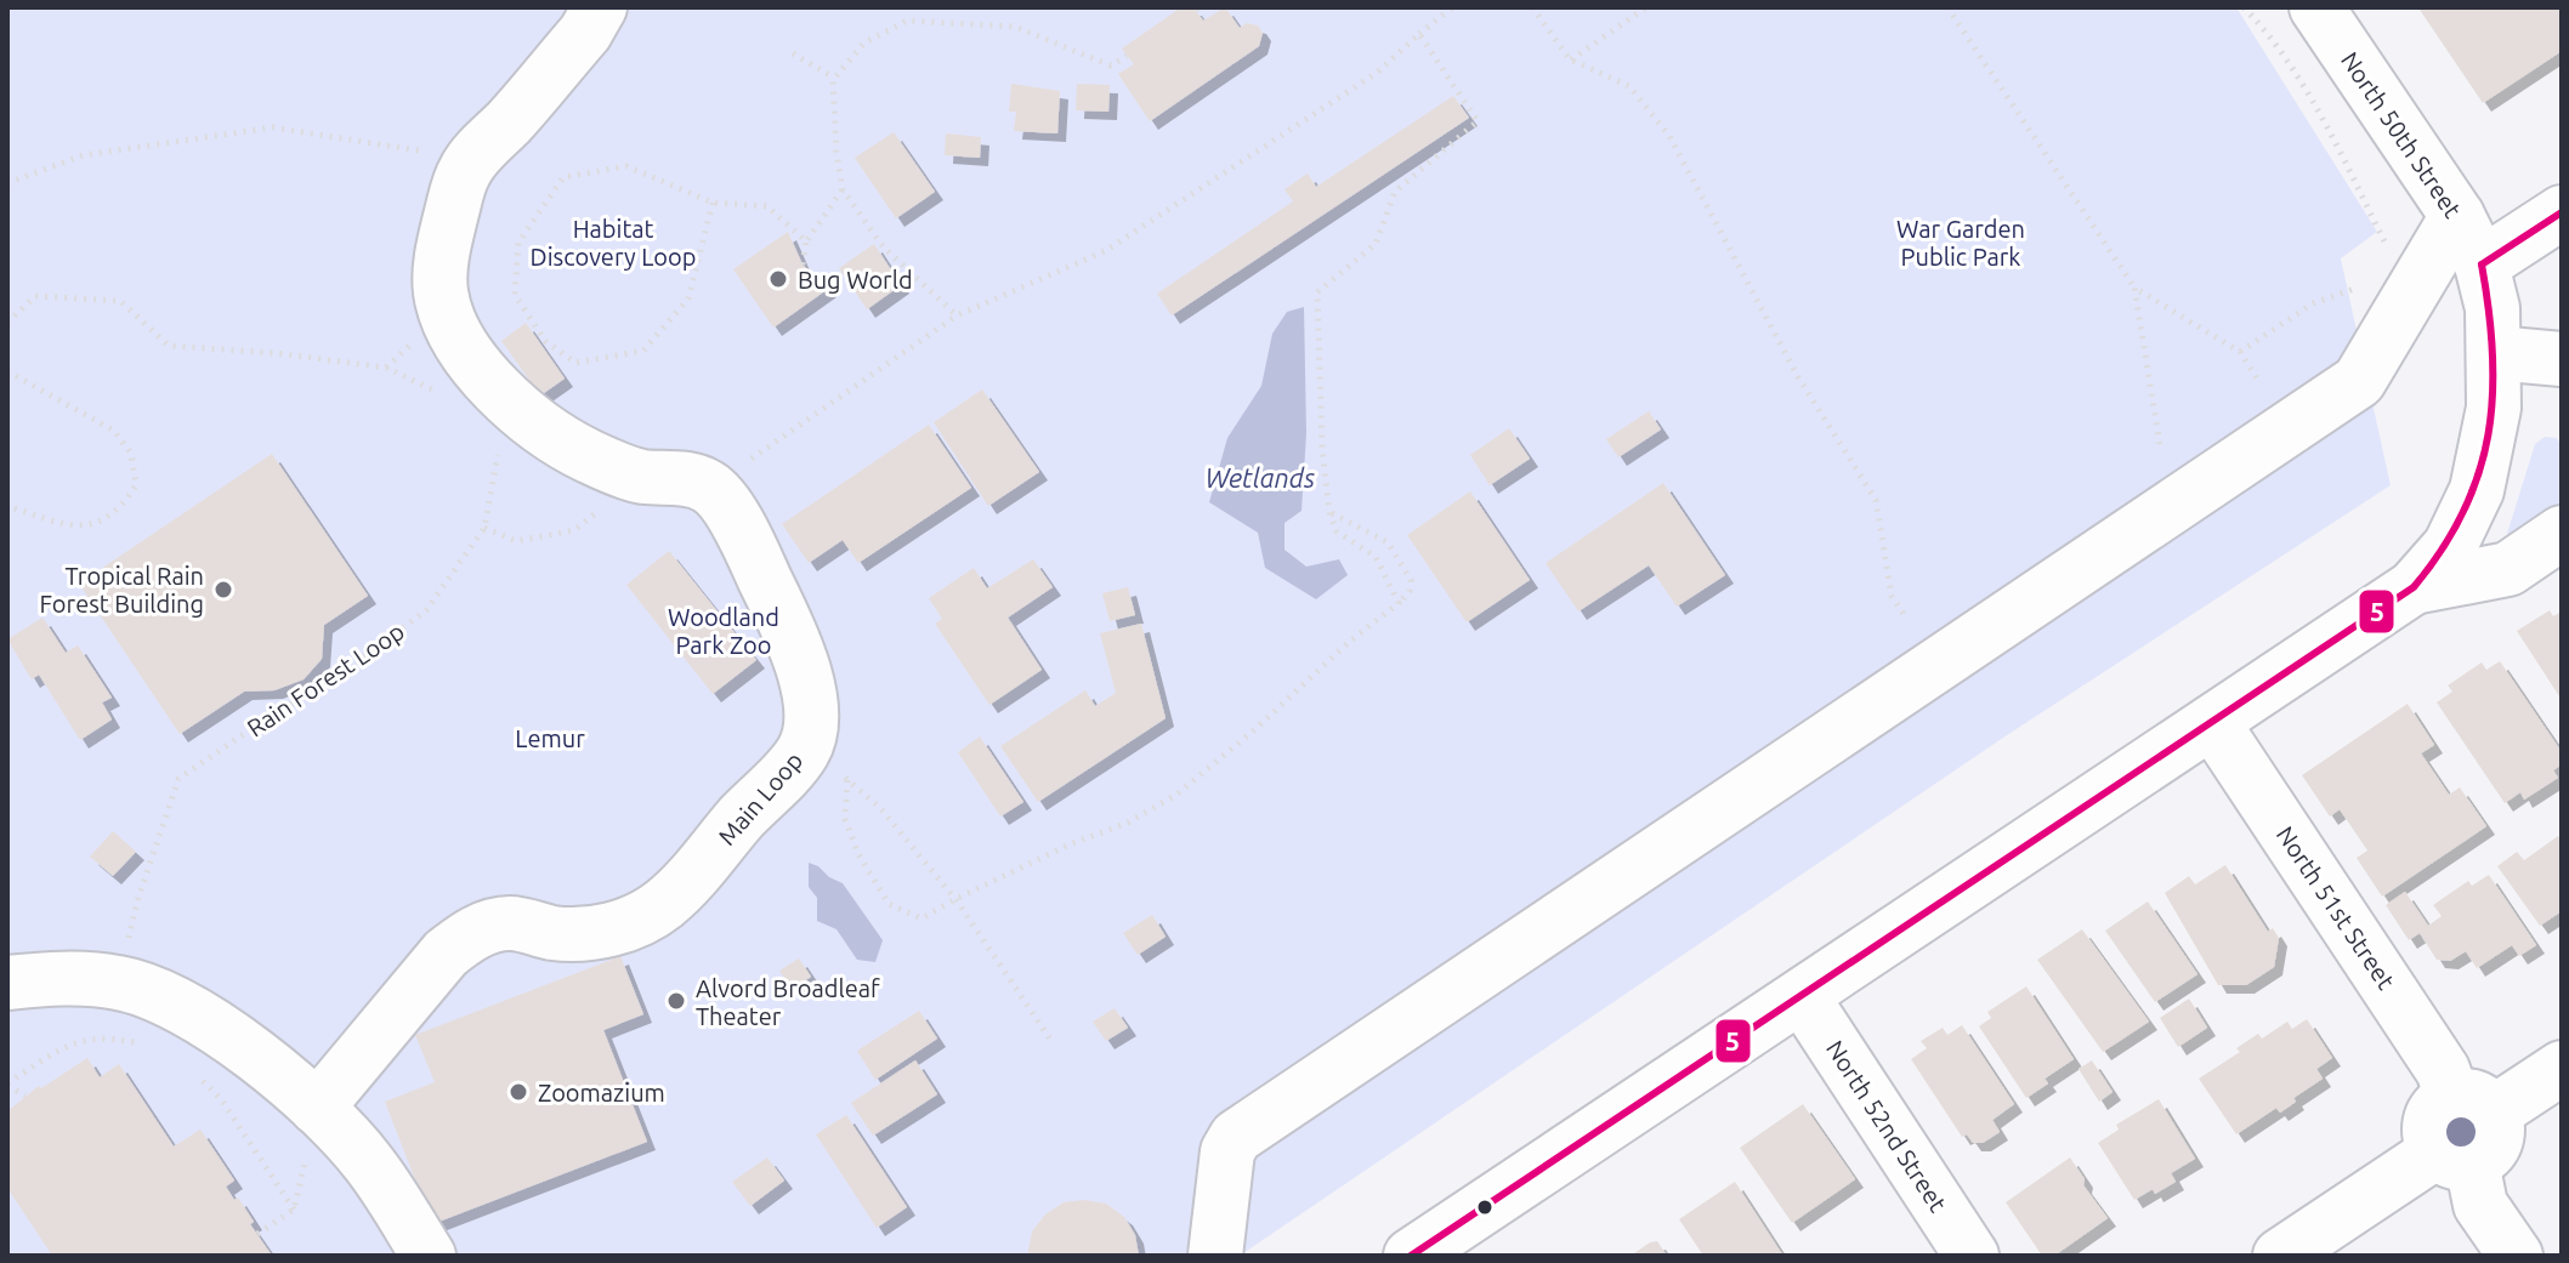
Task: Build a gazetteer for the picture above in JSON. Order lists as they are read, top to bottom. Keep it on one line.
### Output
{"streets":{"street":["North 50th Street","Main Loop","North 51st Street","North 52nd Street"],"path":["Rain Forest Loop"]},"water":["Wetlands"],"parks":["Habitat Discovery Loop","War Garden Public Park","Woodland Park Zoo","Lemur"],"places":["Bug World","Tropical Rain Forest Building","Alvord Broadleaf Theater","Zoomazium"],"lines":["transit line 5"]}
